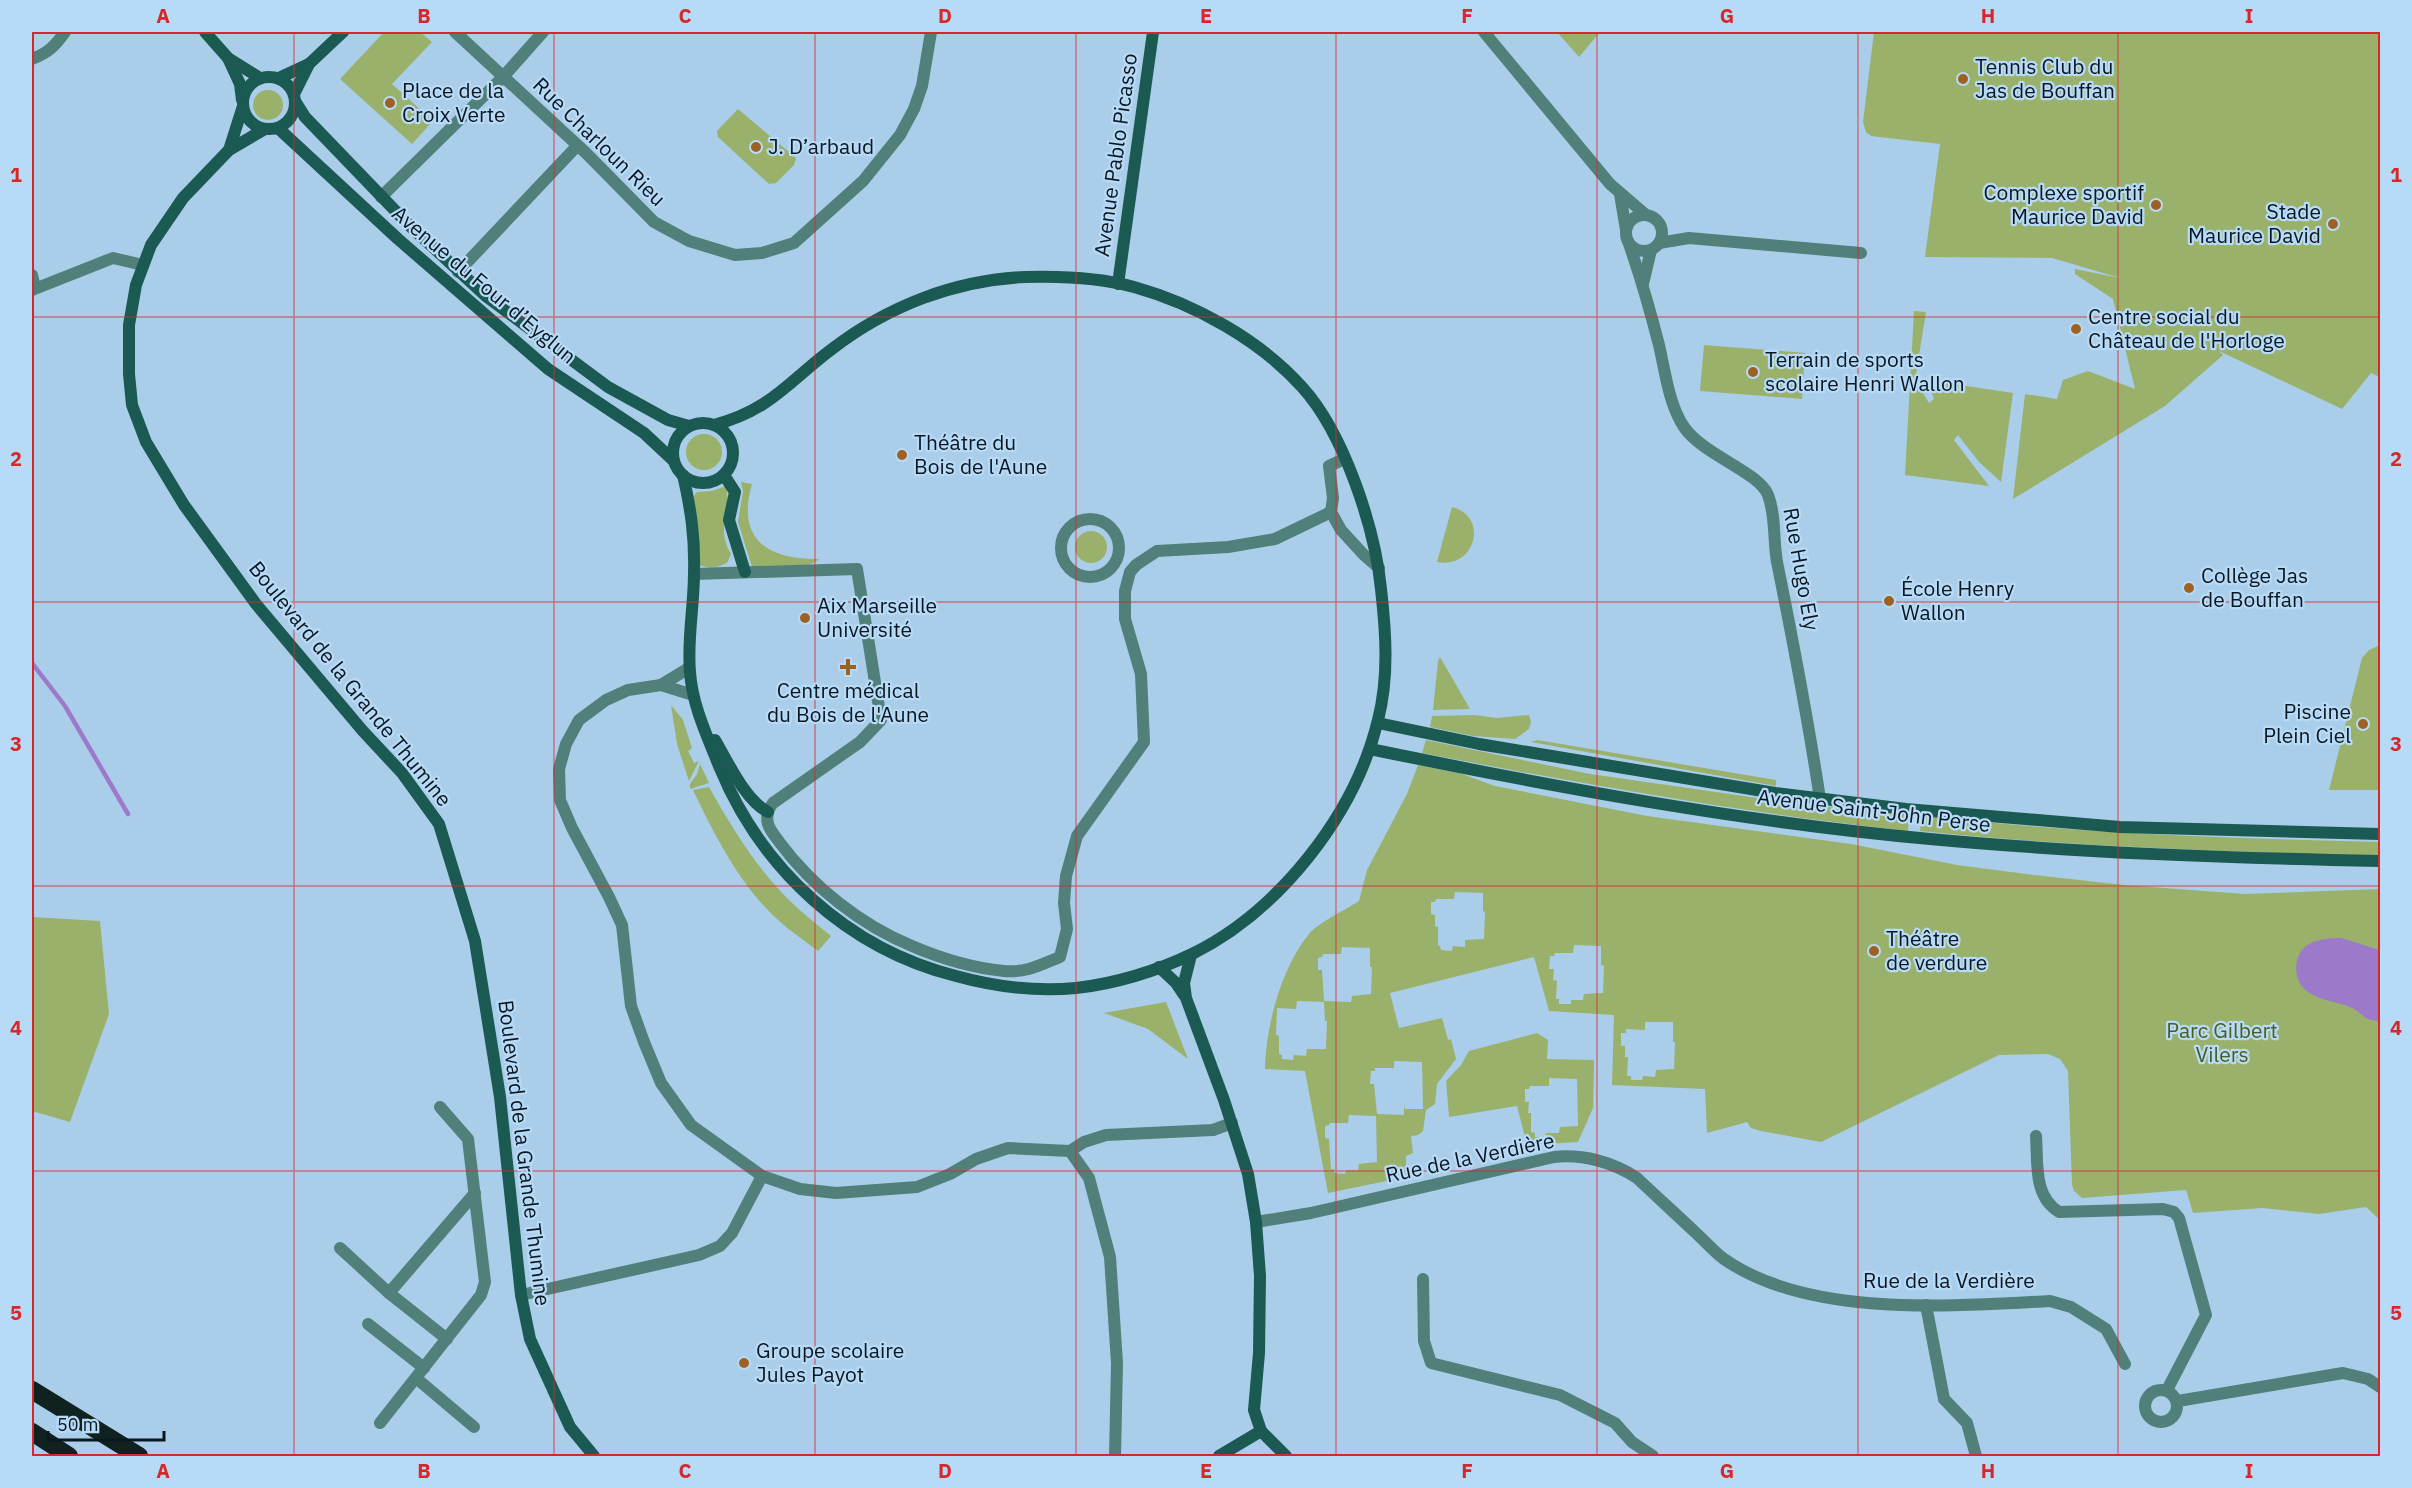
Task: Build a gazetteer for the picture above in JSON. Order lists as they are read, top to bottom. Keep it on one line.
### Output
{"streets":{"main road":["Avenue Pablo Picasso","Avenue du Four d’Eyglun","Boulevard de la Grande Thumine","Avenue Saint-John Perse"],"street":["Rue Charloun Rieu","Rue Hugo Ely","Rue de la Verdière"]},"crossings":[["Avenue du Four d’Eyglun","Boulevard de la Grande Thumine"],["Rue Hugo Ely","Avenue Saint-John Perse"]],"parks":["Parc Gilbert Vilers"],"places":{"other":["Tennis Club du Jas de Bouffan","Place de la Croix Verte","J. D’arbaud","Complexe sportif Maurice David","Stade Maurice David","Centre social du Château de l'Horloge","Terrain de sports scolaire Henri Wallon","Théâtre du Bois de l'Aune","Collège Jas de Bouffan","École Henry Wallon","Aix Marseille Université","Piscine Plein Ciel","Théâtre de verdure","Groupe scolaire Jules Payot"],"health":["Centre médical du Bois de l'Aune"]},"scale_bar":"50 m","grid":{"columns":["A","B","C","D","E","F","G","H","I"],"rows":["1","2","3","4","5"]}}
